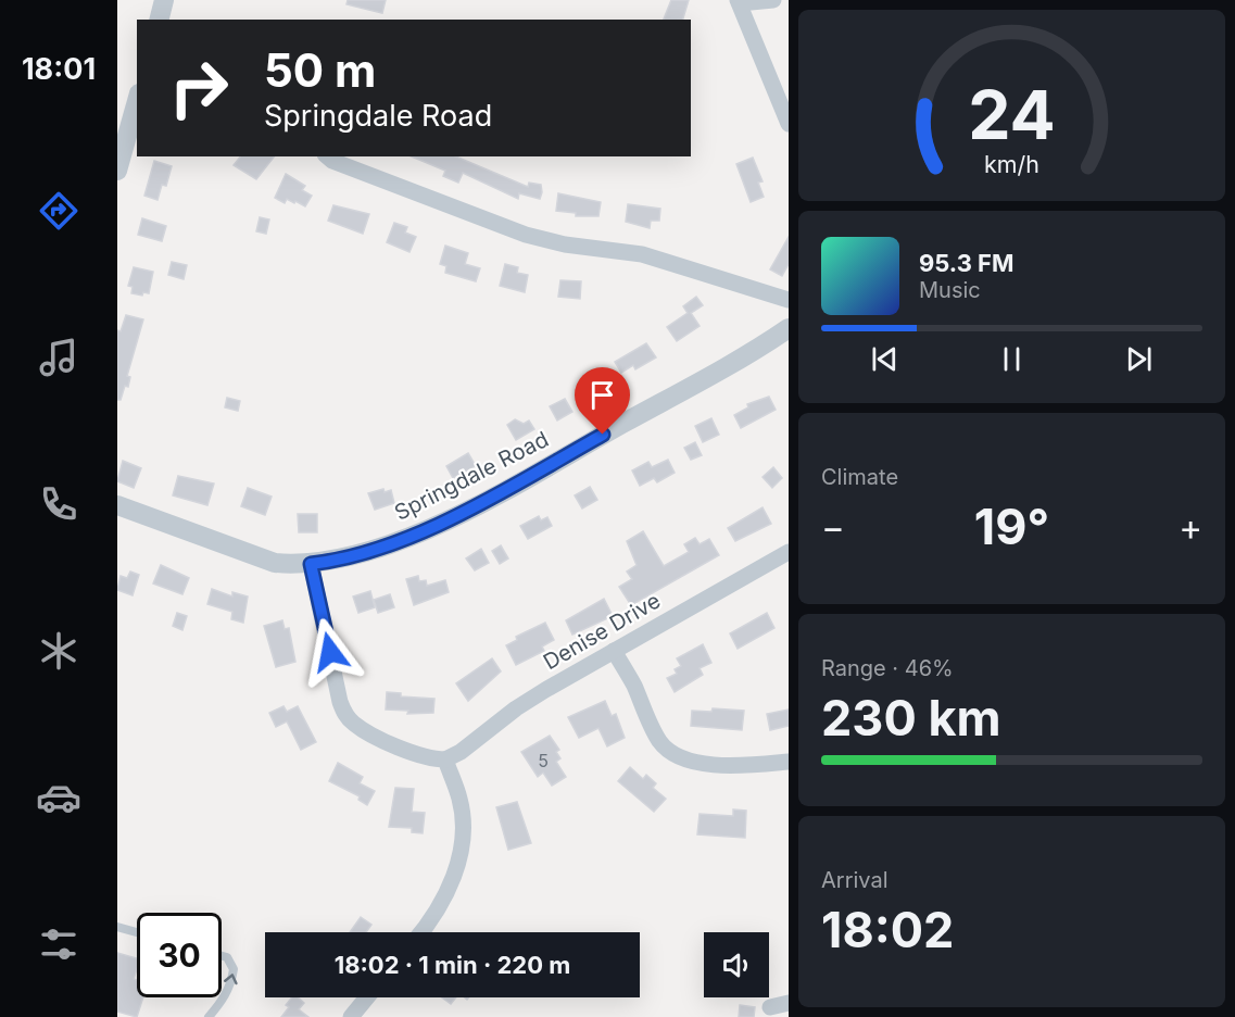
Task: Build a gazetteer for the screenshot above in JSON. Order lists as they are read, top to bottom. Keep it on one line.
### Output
{"streets":{"street":["Springdale Road","Denise Drive"]},"house_numbers":["5"],"page":{"tabs":"18:01","turn":["50 m","Springdale Road"],"song":["95.3 FM","Music"],"tile":["Climate",["Range · 46%","230 km"],["Arrival","18:02"]],"heat":["−","19°","+"],"limit":"30","trip":"18:02 · 1 min · 220 m","gauge":["24","km/h"]}}
